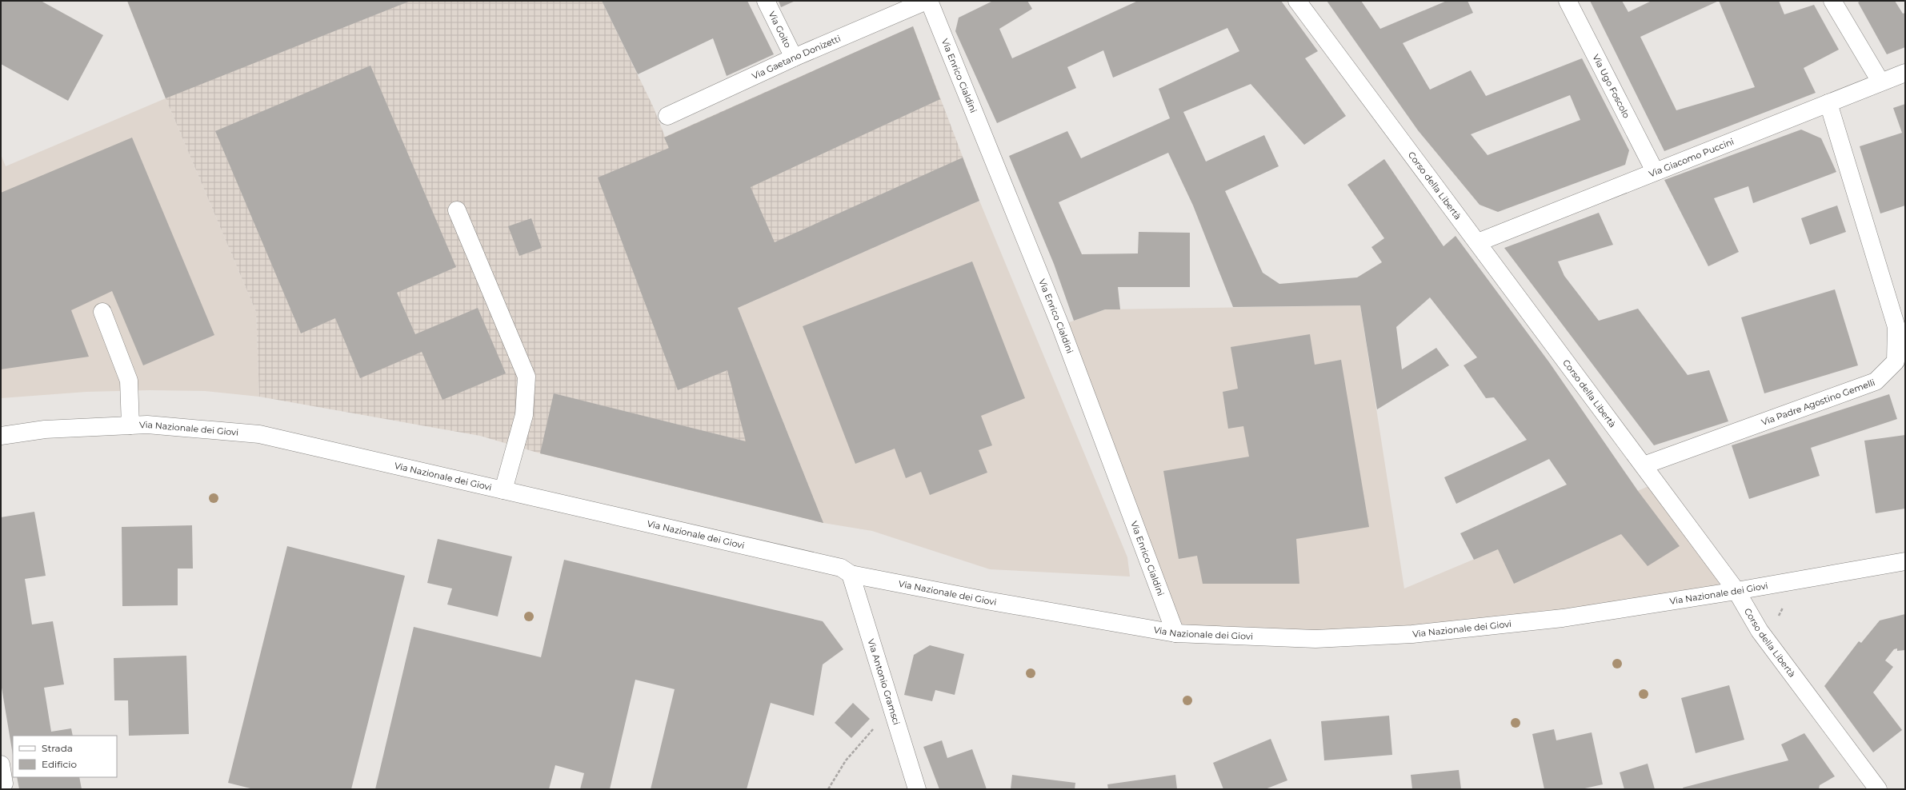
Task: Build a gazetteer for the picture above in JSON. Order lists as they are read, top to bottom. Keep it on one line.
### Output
{"streets":{"street":["Via Goito","Via Gaetano Donizetti","Via Enrico Cialdini","Via Ugo Foscolo","Via Giacomo Puccini","Corso della Libertà","Via Padre Agostino Gemelli","Via Nazionale dei Giovi","Via Antonio Gramsci"]},"crossings":[["Via Goito","Via Gaetano Donizetti"],["Via Gaetano Donizetti","Via Enrico Cialdini"],["Via Enrico Cialdini","Via Nazionale dei Giovi"],["Via Ugo Foscolo","Via Giacomo Puccini"],["Via Giacomo Puccini","Corso della Libertà"],["Via Giacomo Puccini","Via Padre Agostino Gemelli"],["Corso della Libertà","Via Padre Agostino Gemelli"],["Corso della Libertà","Via Nazionale dei Giovi"],["Via Nazionale dei Giovi","Via Antonio Gramsci"]],"legend":["Strada","Edificio"]}
